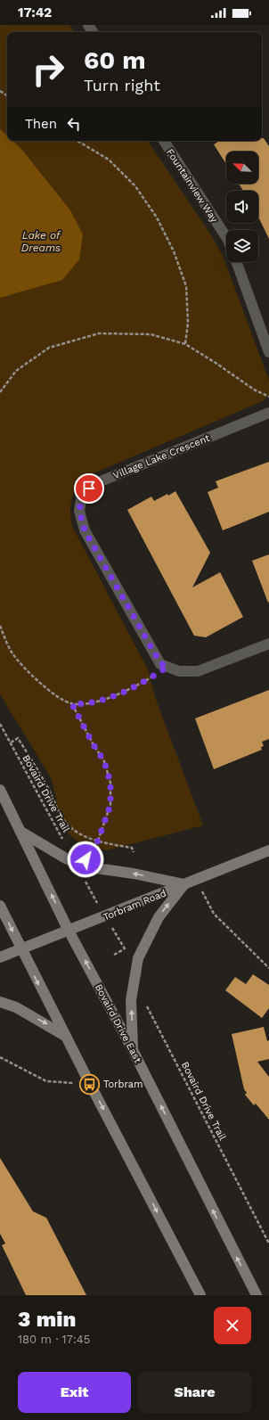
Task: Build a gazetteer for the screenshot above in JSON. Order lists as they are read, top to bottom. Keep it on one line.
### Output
{"streets":{"main road":["Torbram Road","Bovaird Drive East"],"street":["Fountainview Way","Village Lake Crescent"],"path":["Bovaird Drive Trail"]},"crossings":[["Torbram Road","Bovaird Drive East"]],"water":["Lake of Dreams"],"places":{"bus stop":["Torbram"]},"north":"top left","page":{"status":"17:42","turn":["60 m","Turn right"],"then":"Then","heading":["3 min","180 m · 17:45"],"buttons":["Exit","Share"]}}
